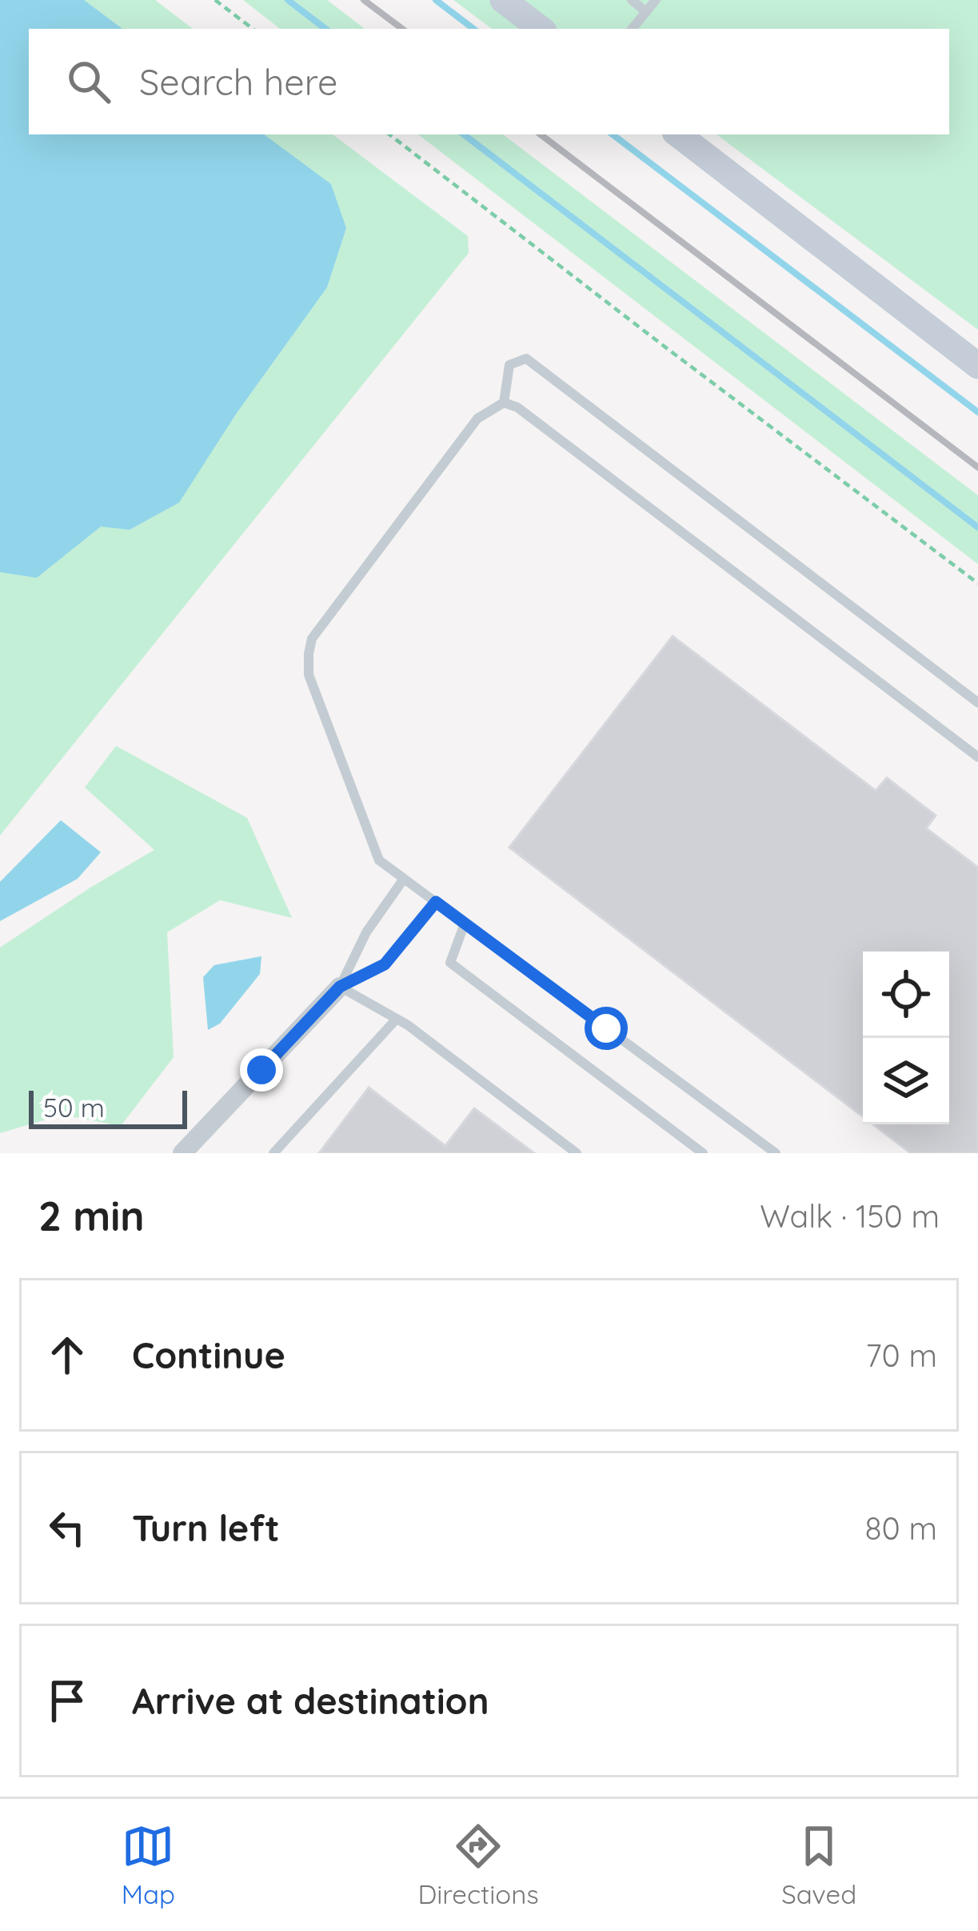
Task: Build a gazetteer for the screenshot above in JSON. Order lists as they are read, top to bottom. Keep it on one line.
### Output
{"scale_bar":"50 m","page":{"search":"Search here","scale":"50 m","heading":["2 min","Walk · 150 m"],"list":[["Continue","70 m"],["Turn left","80 m"],"Arrive at destination"],"nav":["Map","Directions","Saved"]}}
